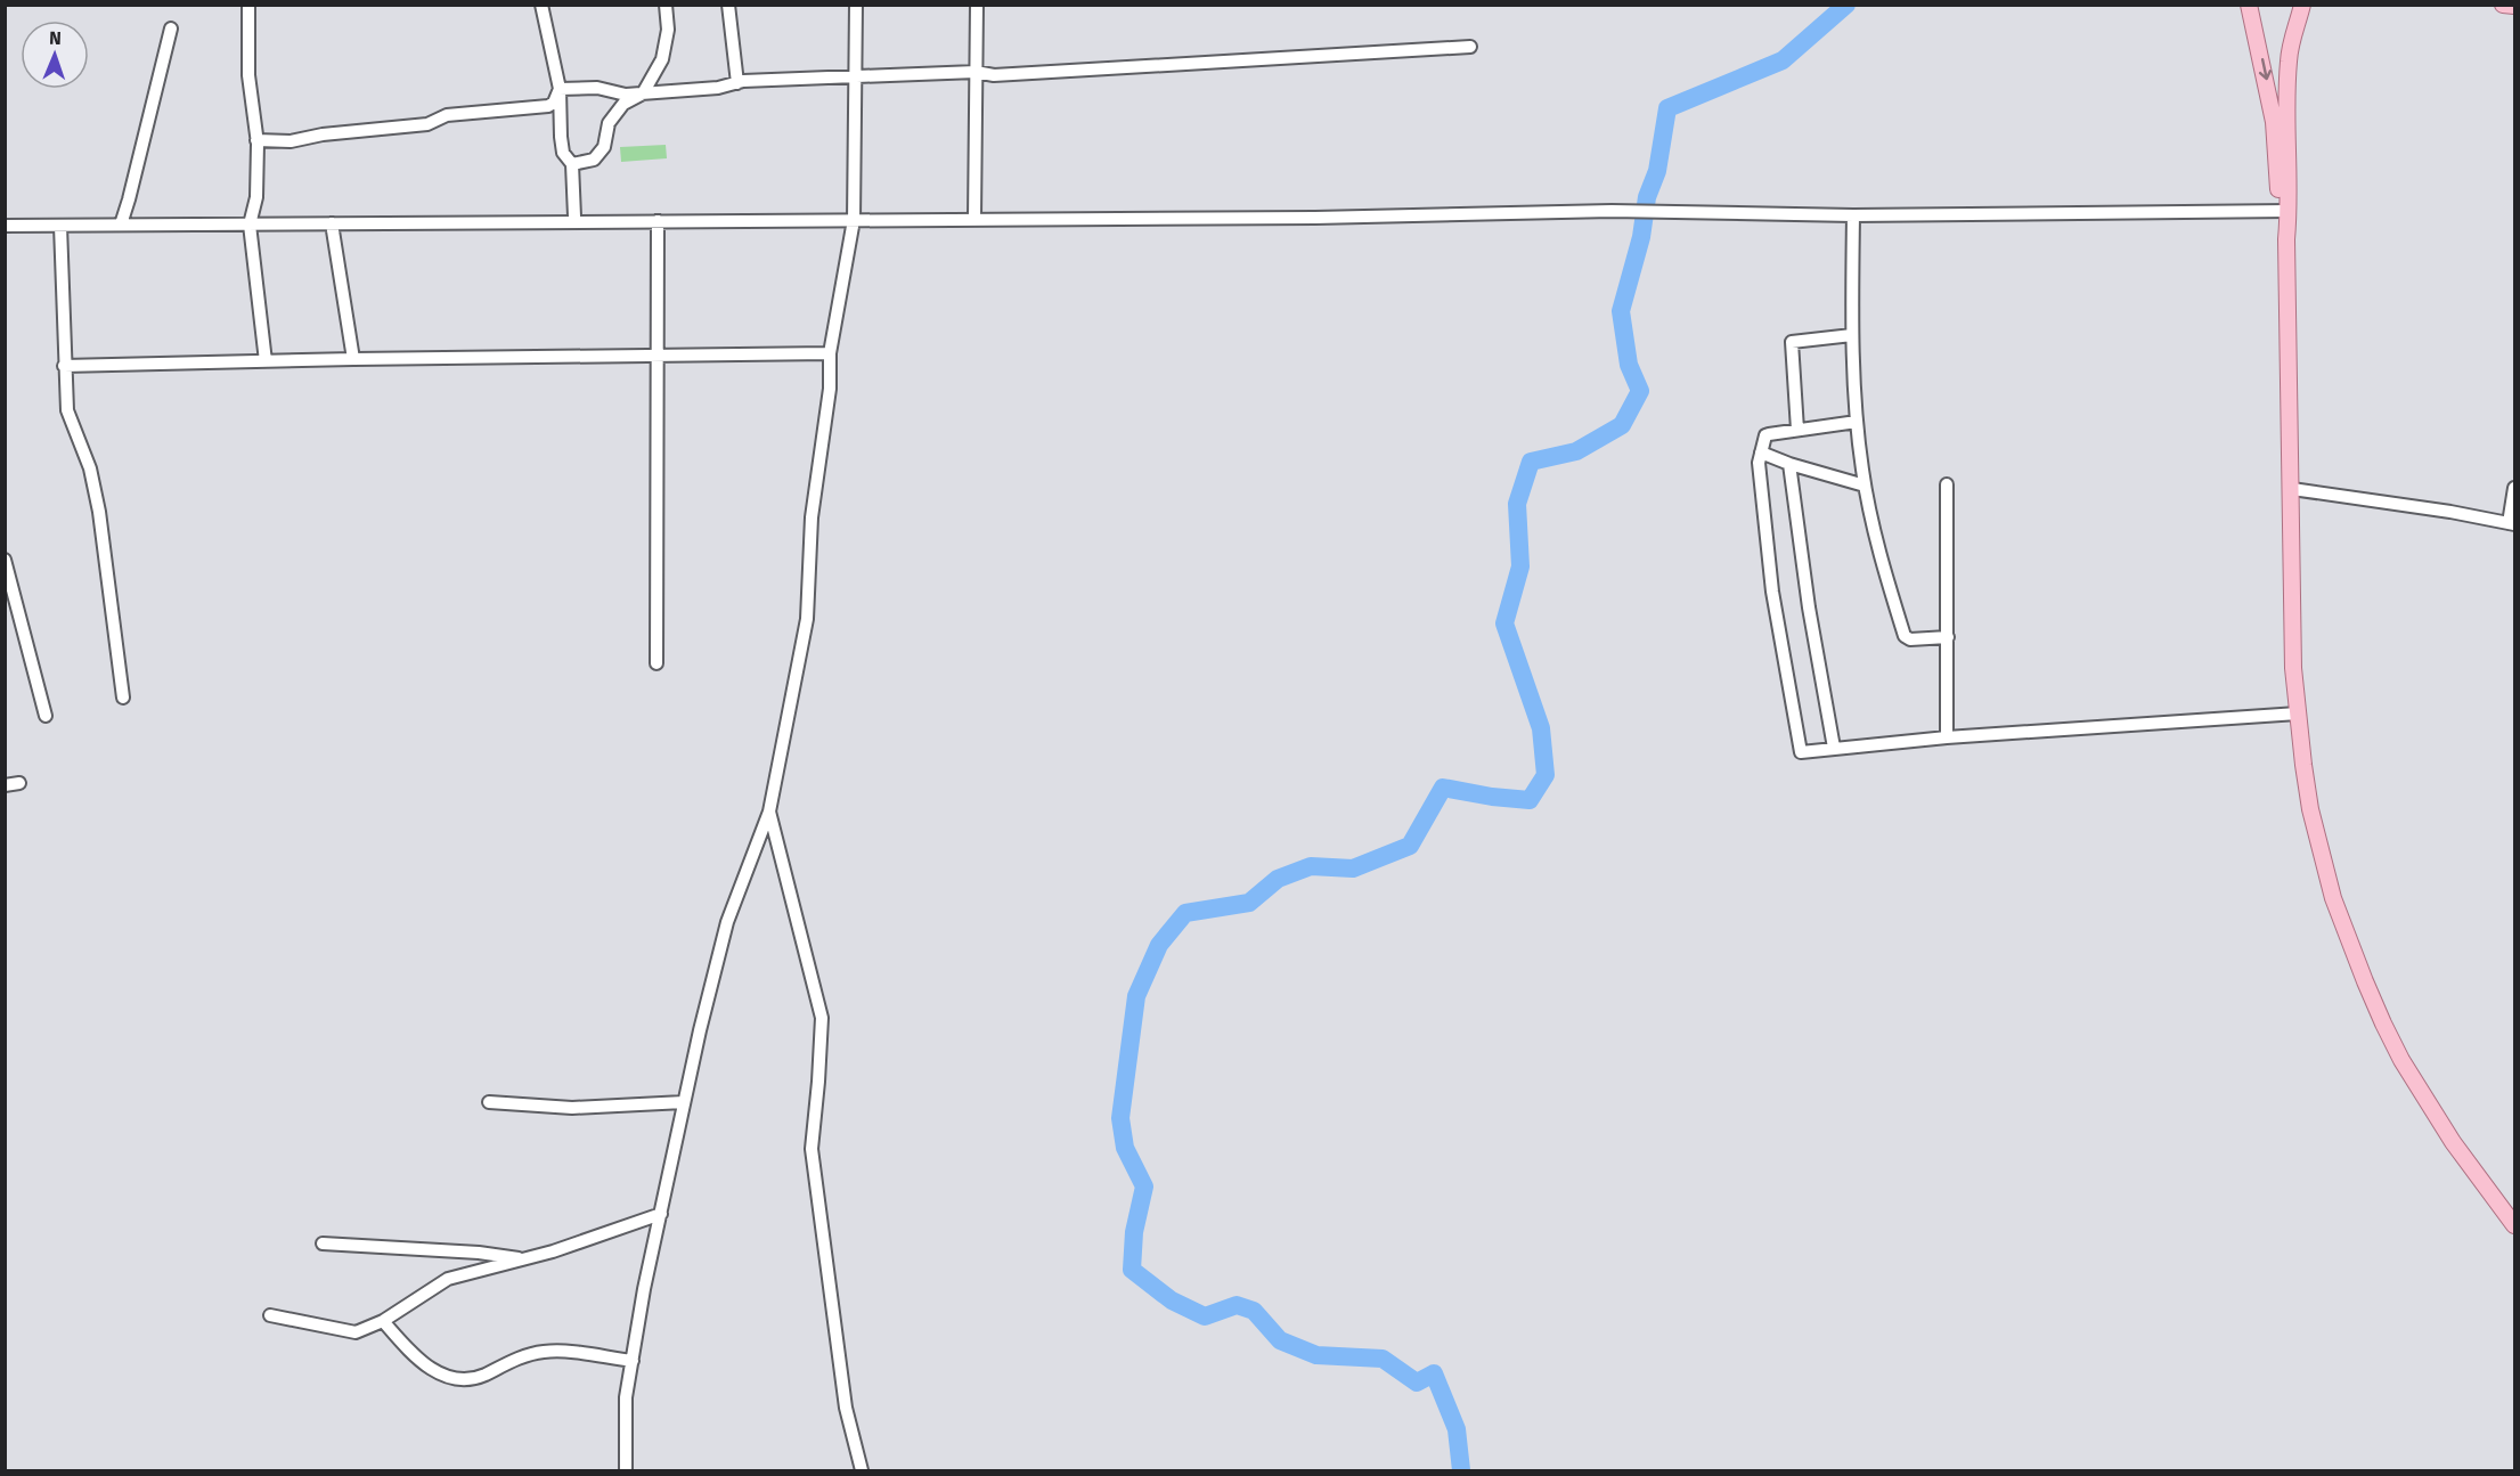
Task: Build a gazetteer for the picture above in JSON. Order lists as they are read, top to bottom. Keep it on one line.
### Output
{"north":"top"}
